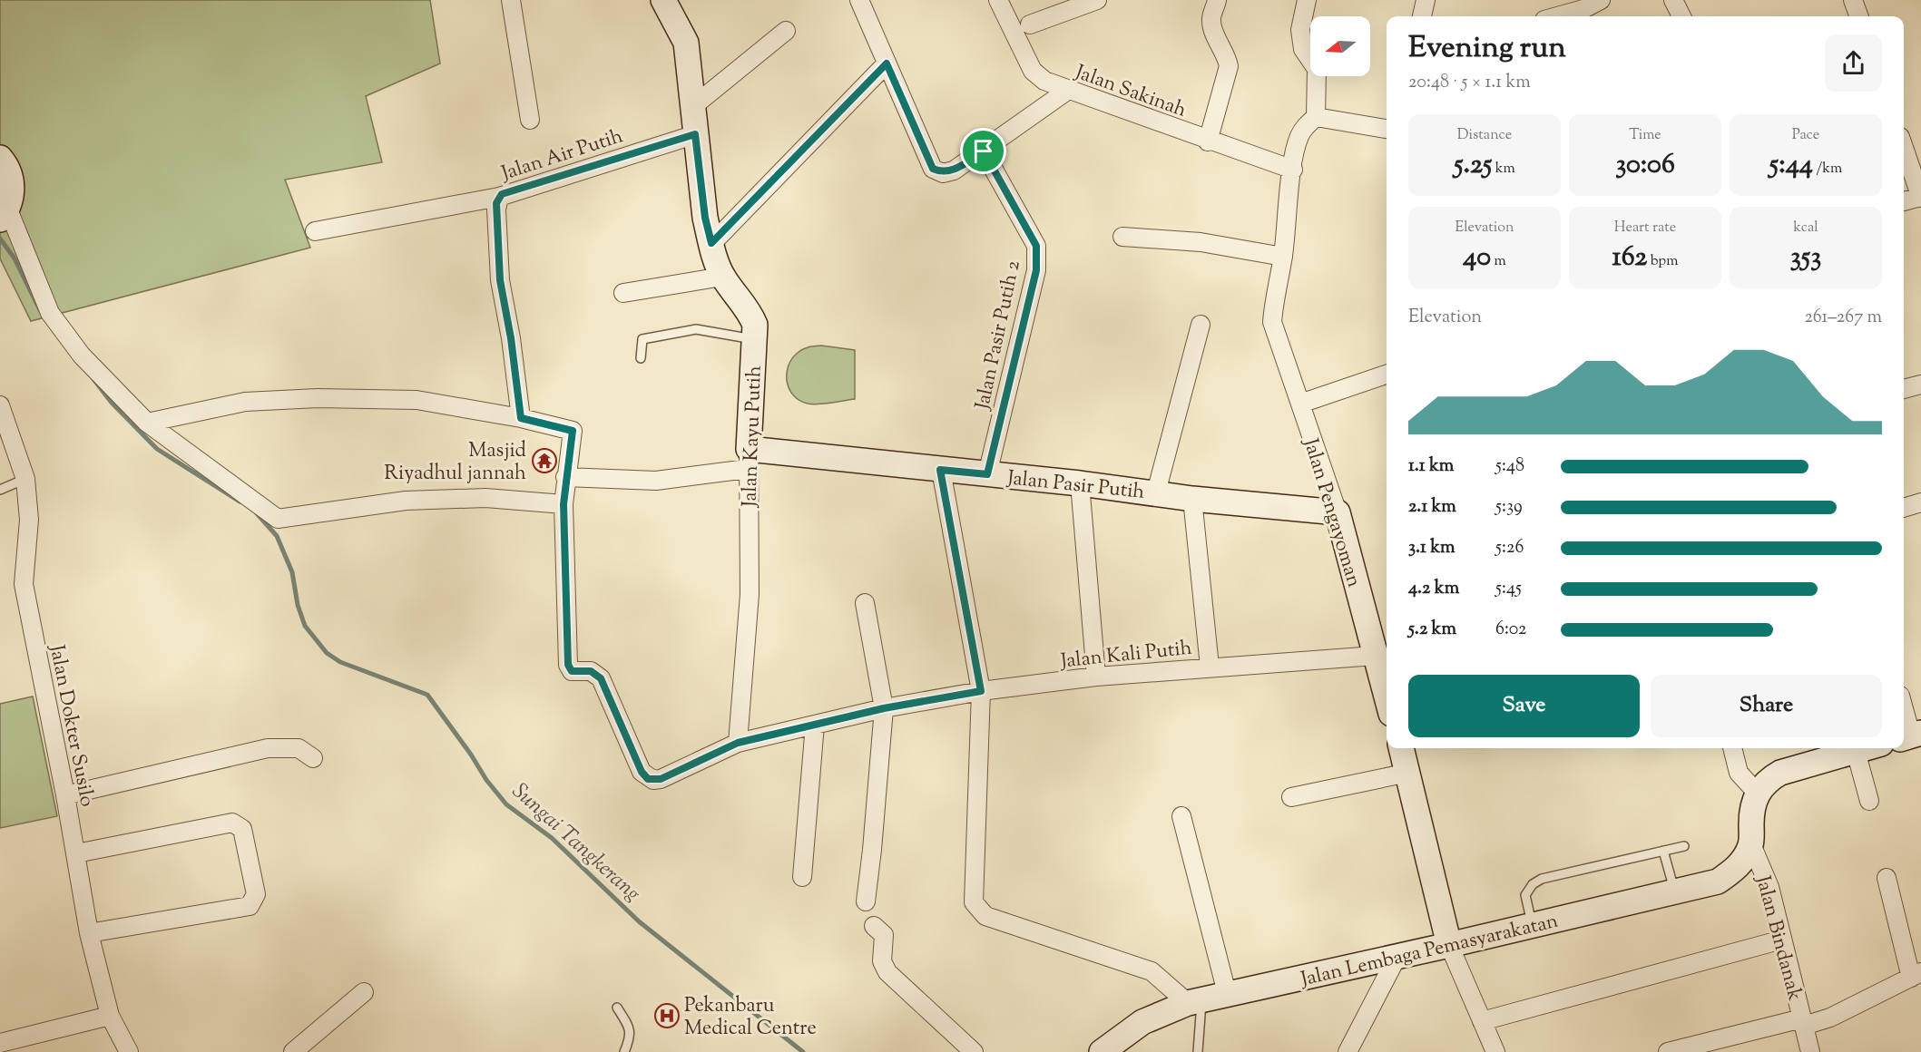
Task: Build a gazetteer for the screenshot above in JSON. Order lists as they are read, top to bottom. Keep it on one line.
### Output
{"streets":{"street":["Jalan Sakinah","Jalan Air Putih","Jalan Pasir Putih 2","Jalan Kayu Putih","Jalan Pasir Putih","Jalan Pengayoman","Jalan Kali Putih","Jalan Dokter Susilo","Jalan Bindanak","Jalan Lembaga Pemasyarakatan"]},"crossings":[["Jalan Sakinah","Jalan Pengayoman"],["Jalan Air Putih","Jalan Kayu Putih"],["Jalan Pasir Putih 2","Jalan Pasir Putih"],["Jalan Kayu Putih","Jalan Pasir Putih"],["Jalan Pasir Putih","Jalan Pengayoman"],["Jalan Pengayoman","Jalan Kali Putih"],["Jalan Bindanak","Jalan Lembaga Pemasyarakatan"]],"water":["Sungai Tangkerang"],"places":{"temple":["Masjid Riyadhul jannah"],"hospital":["Pekanbaru Medical Centre"]},"north":"left","page":{"heading":["Evening run","20:48 · 5 × 1.1 km"],"stats":[["Distance","5.25 km"],["Time","30:06"],["Pace","5:44 /km"],["Elevation","40 m"],["Heart rate","162 bpm"],["kcal","353"]],"chart":["Elevation","261–267 m"],"list":[{"name":"1.1 km","note":"5:48"},{"name":"2.1 km","note":"5:39"},{"name":"3.1 km","note":"5:26"},{"name":"4.2 km","note":"5:45"},{"name":"5.2 km","note":"6:02"}],"buttons":["Save","Share"]}}
